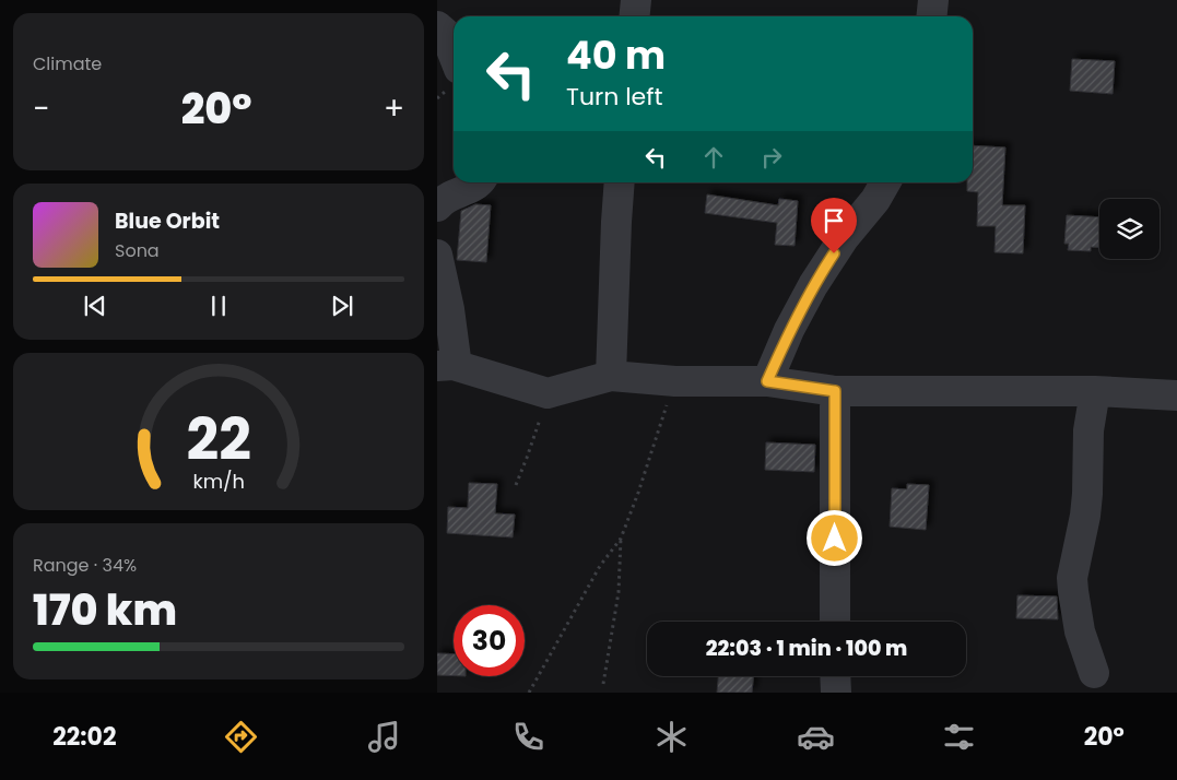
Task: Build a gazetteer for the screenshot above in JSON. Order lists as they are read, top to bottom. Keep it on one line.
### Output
{"page":{"tile":["Climate",["Range · 34%","170 km"]],"turn":["40 m","Turn left"],"heat":["−","20°","+"],"song":["Blue Orbit","Sona"],"limit":"30","trip":"22:03 · 1 min · 100 m","tabs":["22:02","20°"],"gauge":["22","km/h"]}}
